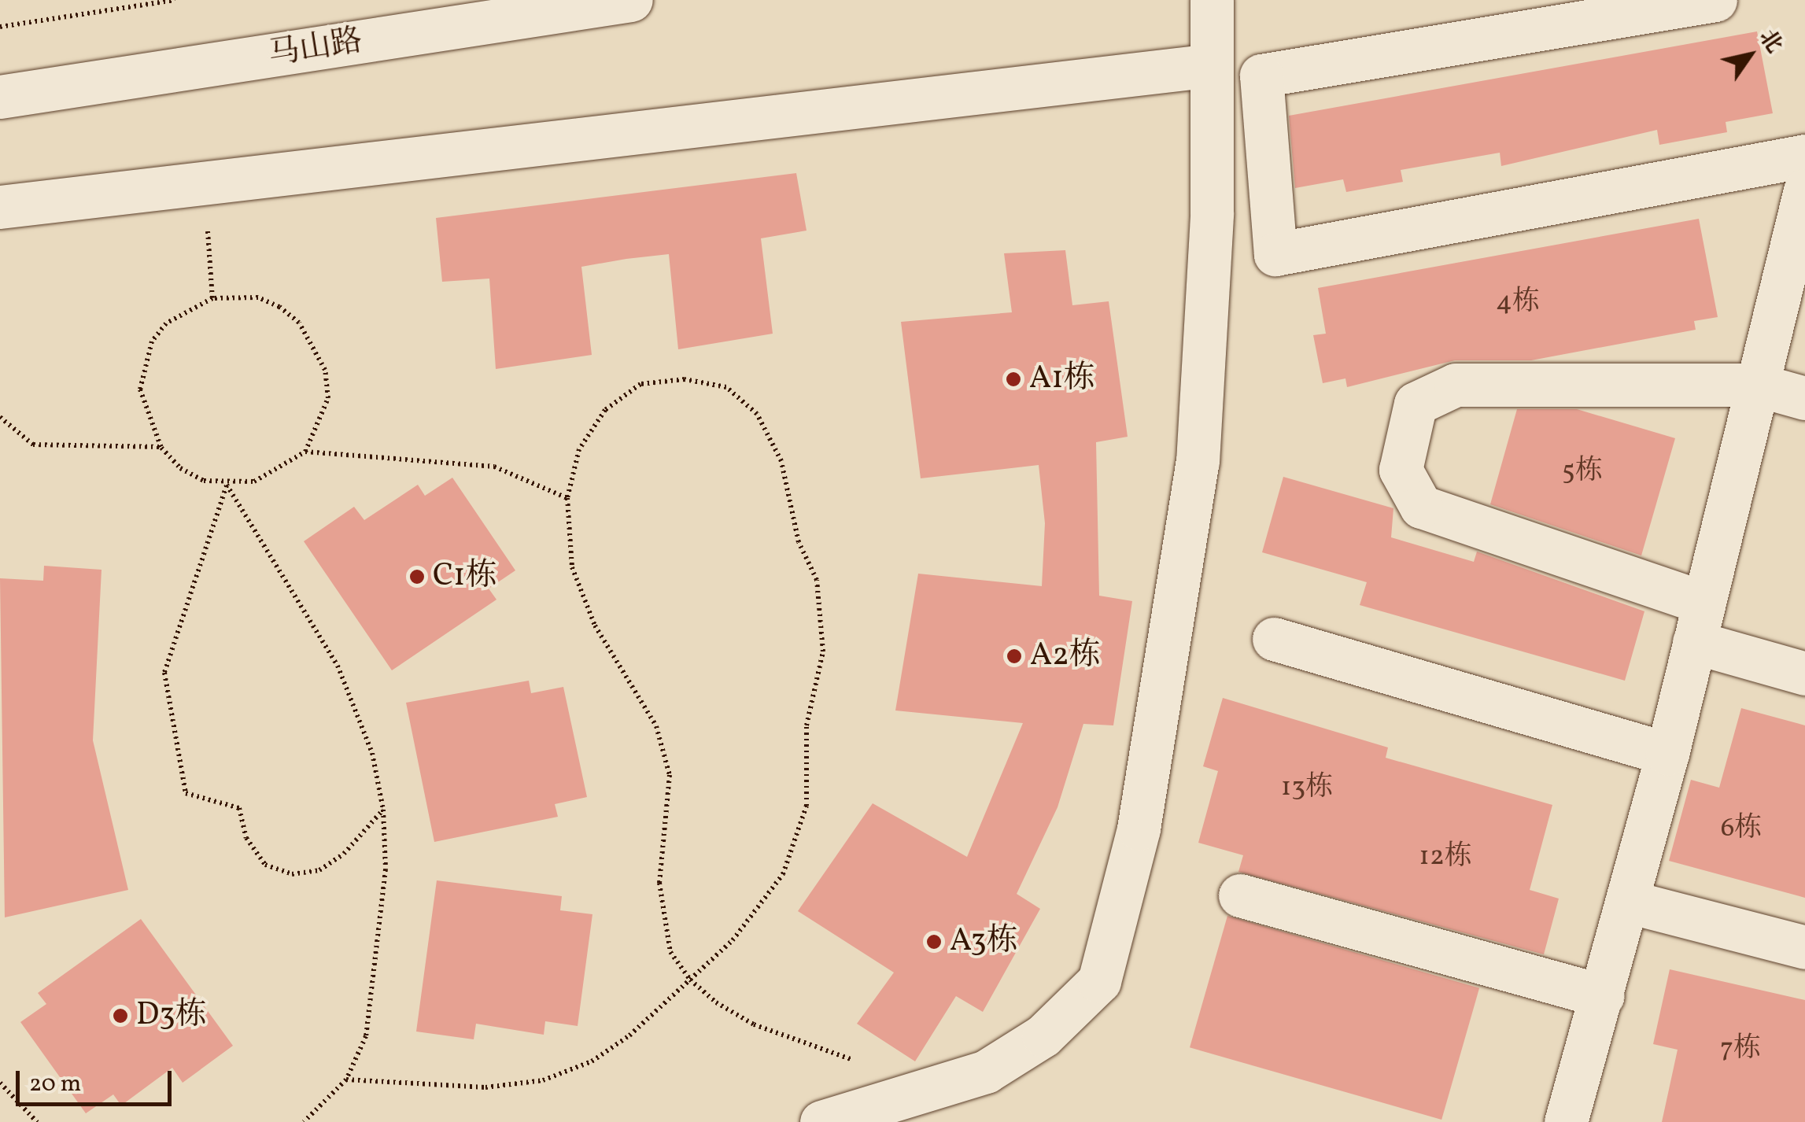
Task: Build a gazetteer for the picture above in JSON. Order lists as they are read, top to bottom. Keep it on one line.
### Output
{"streets":{"street":["马山路"]},"places":["A1栋","C1栋","A2栋","A3栋","D3栋"],"house_numbers":["4栋","5栋","13栋","6栋","12栋","7栋"],"scale_bar":"20 m","north":"top right"}
